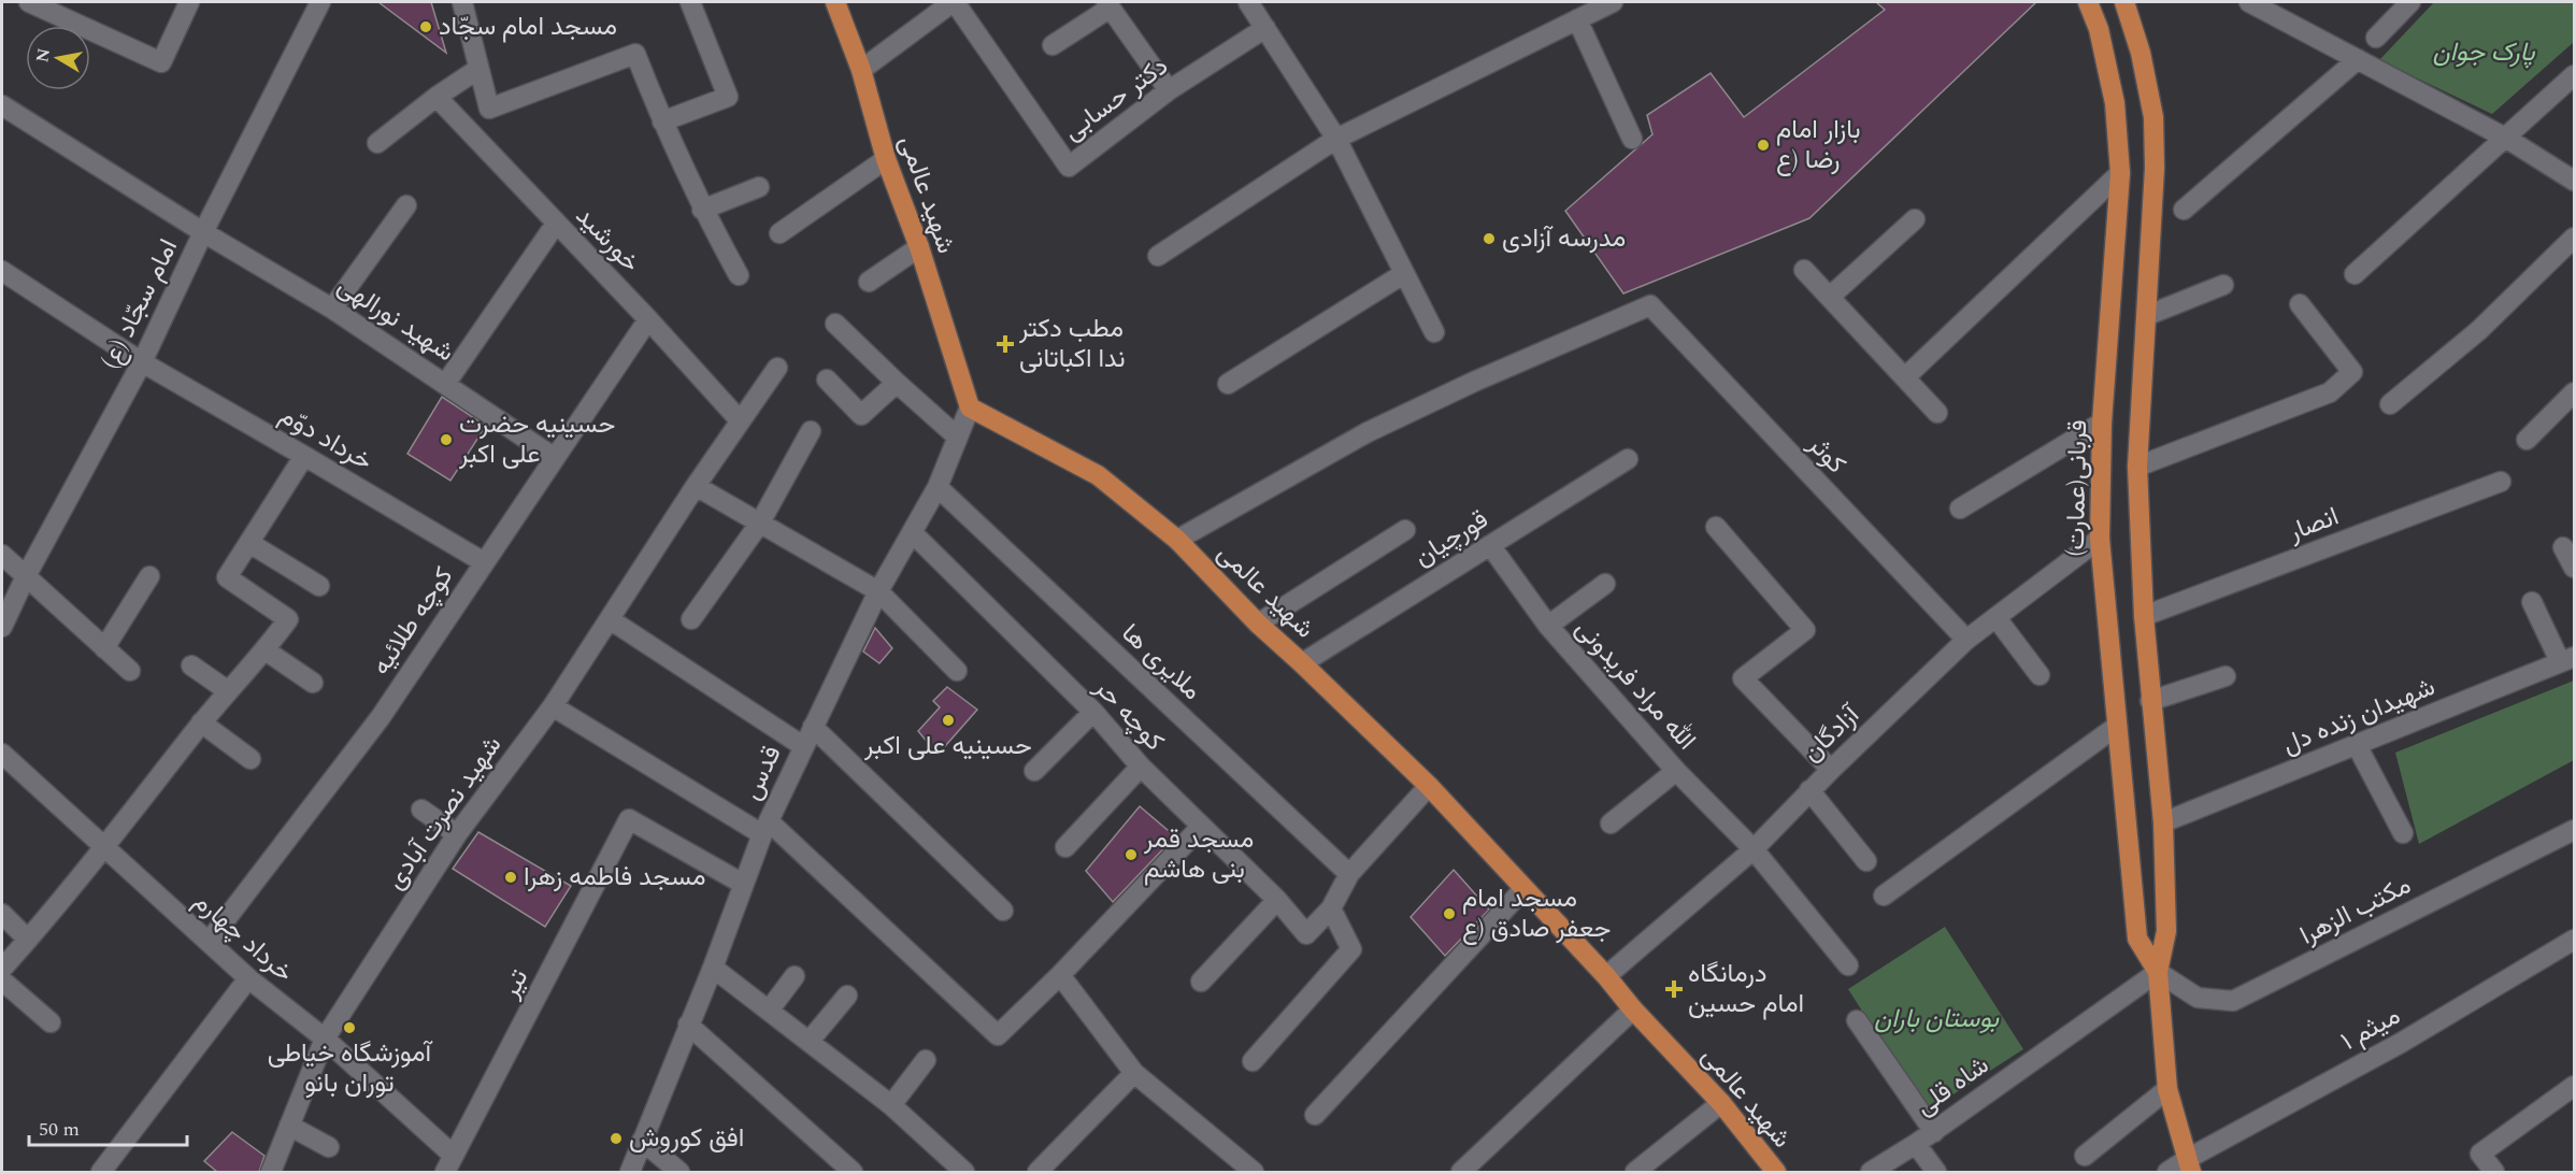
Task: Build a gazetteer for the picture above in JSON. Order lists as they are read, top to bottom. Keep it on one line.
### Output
{"streets":{"main road":["شهید عالمی","(عمارت)قربانی"],"street":["دکتر حسابی","خورشید","امام سجّاد (ع)","شهید نورالهی","خرداد دوّم","کوثر","انصار","قورچیان","کوچه طلائیه","ملایری ها","الله مراد فریدونی","کوچه حر","شهیدان زنده دل","آزادگان","قدس","شهید نصرت آبادی","مکتب الزهرا","خرداد چهارم","تیر","میثم ۱","شاه قلی"]},"crossings":[["شهید عالمی","کوثر"],["شهید عالمی","قورچیان"],["شهید عالمی","آزادگان"],["شهید عالمی","قدس"],["خورشید","کوچه طلائیه"],["خورشید","شهید نصرت آبادی"],["امام سجّاد (ع)","شهید نورالهی"],["امام سجّاد (ع)","خرداد دوّم"],["شهید نورالهی","کوچه طلائیه"],["خرداد دوّم","کوچه طلائیه"],["کوثر","آزادگان"],["(عمارت)قربانی","انصار"],["(عمارت)قربانی","شهیدان زنده دل"],["(عمارت)قربانی","آزادگان"],["(عمارت)قربانی","مکتب الزهرا"],["(عمارت)قربانی","میثم ۱"],["(عمارت)قربانی","شاه قلی"],["قورچیان","الله مراد فریدونی"],["کوچه طلائیه","خرداد چهارم"],["ملایری ها","قدس"],["الله مراد فریدونی","آزادگان"],["کوچه حر","قدس"],["قدس","تیر"],["شهید نصرت آبادی","خرداد چهارم"],["مکتب الزهرا","شاه قلی"],["خرداد چهارم","تیر"]],"parks":["پارک جوان","بوستان باران"],"places":{"other":["مسجد امام سجّاد","بازار امام رضا (ع","مدرسه آزادی","حسینیه حضرت علی اکبر","حسینیه علی اکبر","مسجد قمر بنی هاشم","مسجد فاطمه زهرا","مسجد امام جعفر صادق (ع","آموزشگاه خیاطی توران بانو","افق کوروش"],"health":["مطب دکتر ندا اکباتانی","درمانگاه امام حسین"]},"scale_bar":"50 m","north":"left"}
